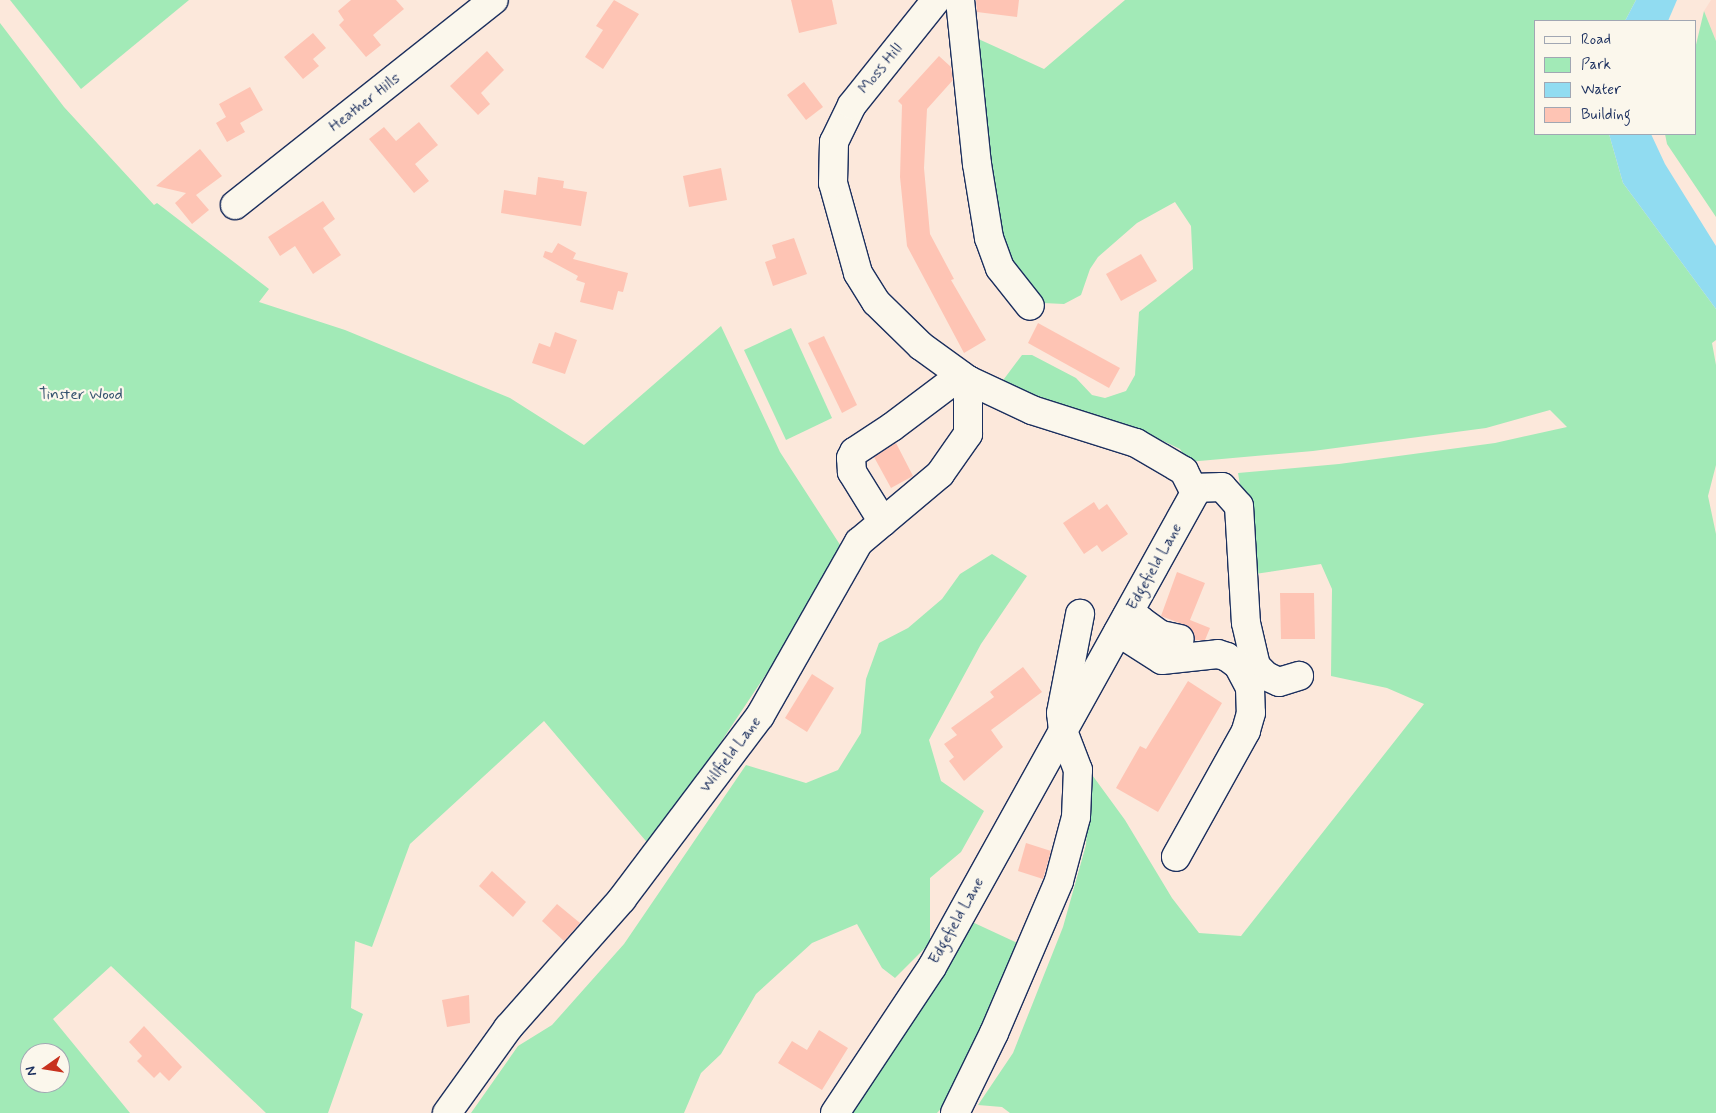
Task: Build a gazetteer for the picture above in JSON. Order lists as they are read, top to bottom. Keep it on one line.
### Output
{"streets":{"street":["Moss Hill","Heather Hills","Edgefield Lane","Willfield Lane"]},"crossings":[["Moss Hill","Willfield Lane"]],"parks":["Tinster Wood"],"legend":["Road","Park","Water","Building"],"north":"left"}
